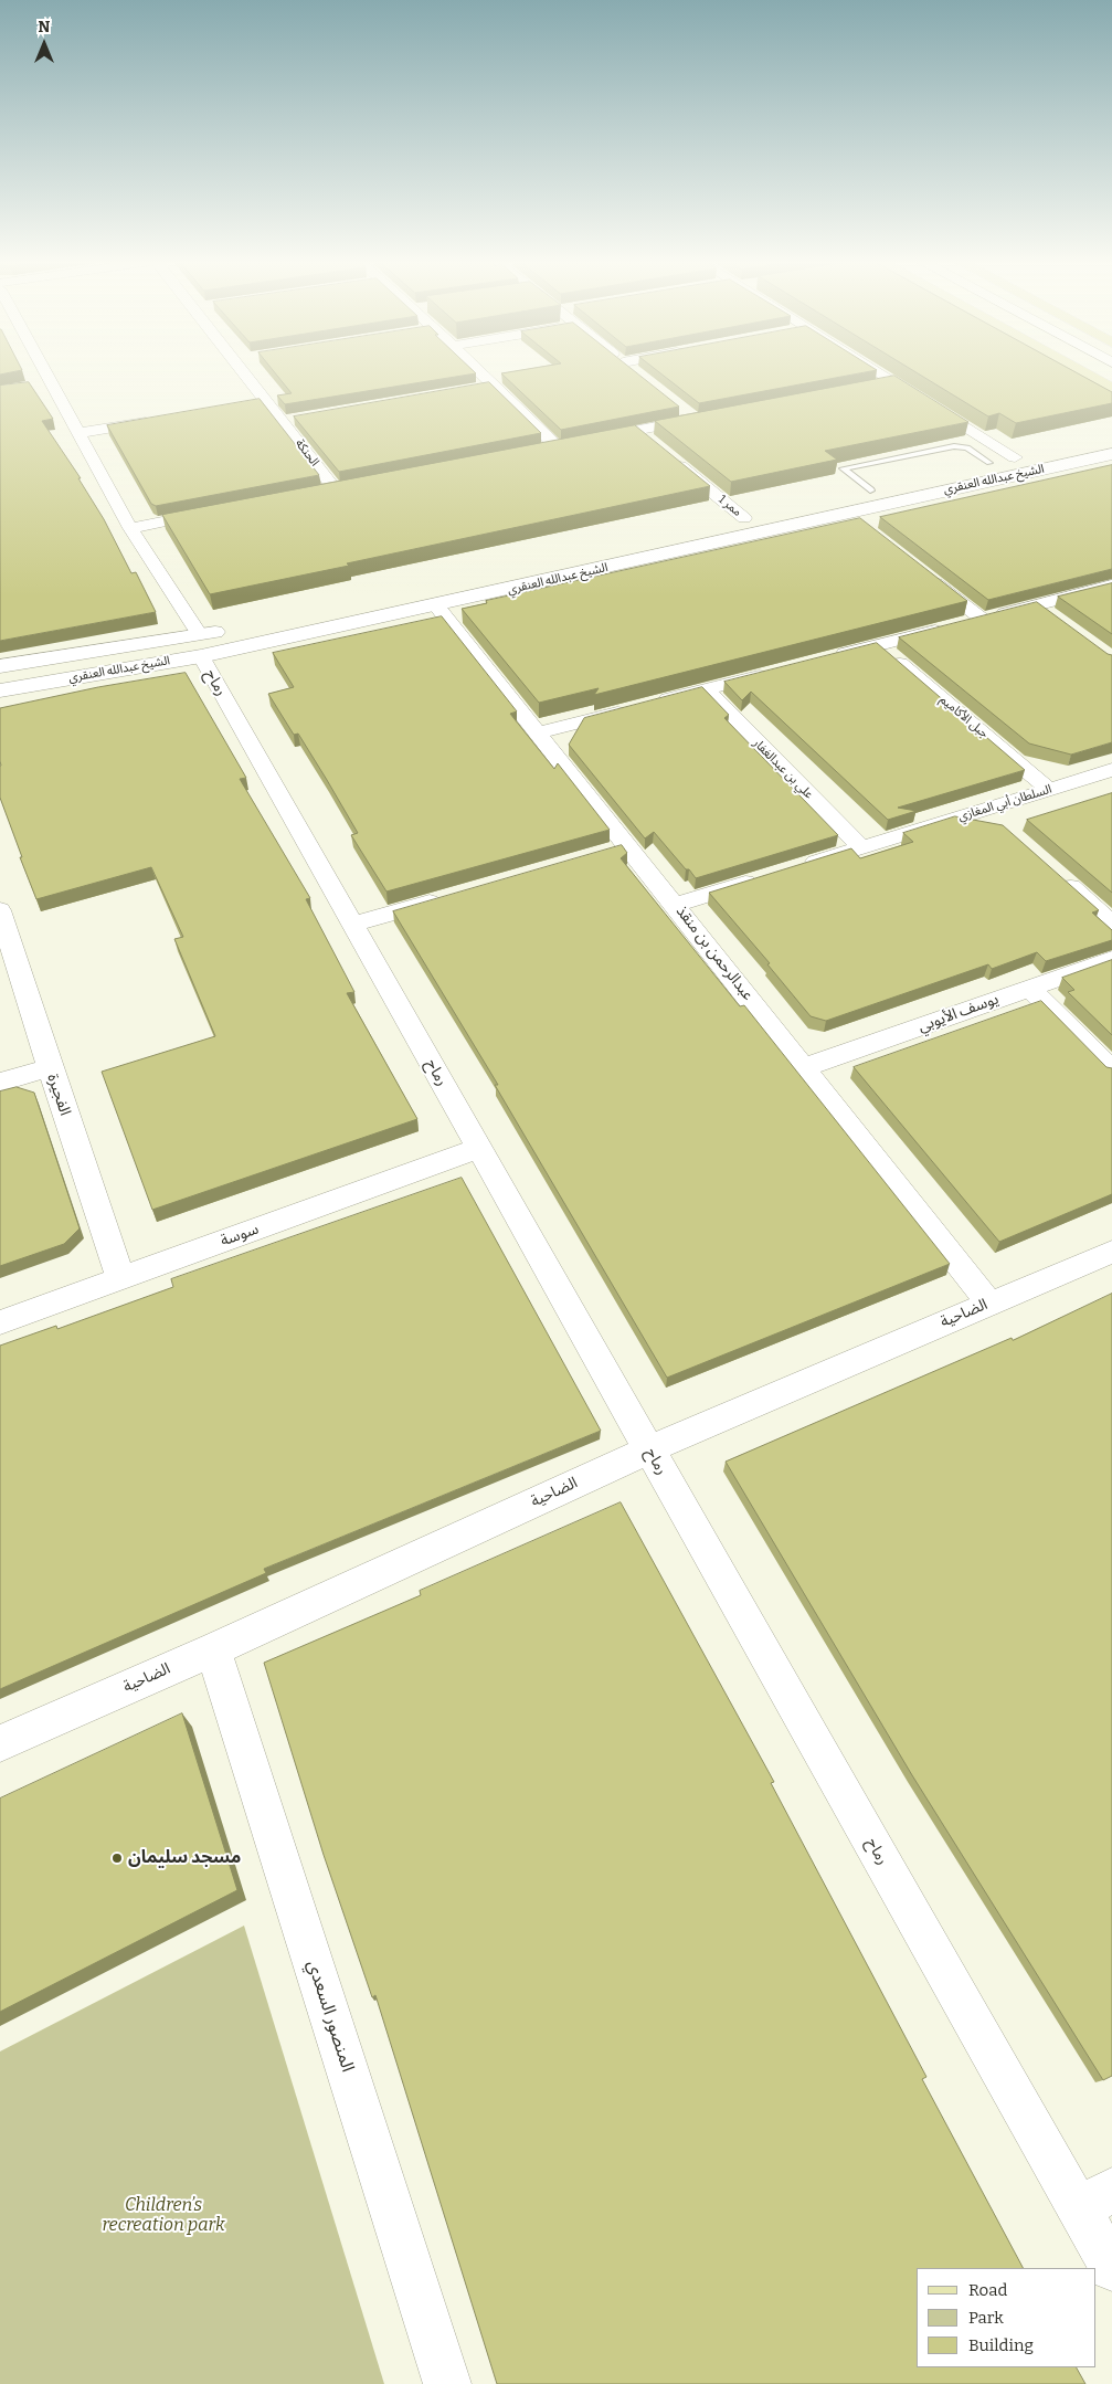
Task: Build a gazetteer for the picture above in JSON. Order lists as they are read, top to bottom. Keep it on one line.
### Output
{"streets":{"street":["الحنكة","الشيخ عبدالله العنقري","ممر 1","رماح","جبل الأكاميم","علي بن عبدالغفار","السلطان أبي المغازي","عبدالرحمن بن منقذ","يوسف الأيوبي","الفجيرة","سوسة","الضاحية","المنصور السعدي"]},"crossings":[["الشيخ عبدالله العنقري","ممر 1"],["الشيخ عبدالله العنقري","رماح"],["الشيخ عبدالله العنقري","عبدالرحمن بن منقذ"],["رماح","سوسة"],["رماح","الضاحية"],["جبل الأكاميم","السلطان أبي المغازي"],["علي بن عبدالغفار","السلطان أبي المغازي"],["عبدالرحمن بن منقذ","يوسف الأيوبي"],["عبدالرحمن بن منقذ","الضاحية"],["الفجيرة","سوسة"],["الضاحية","المنصور السعدي"]],"parks":["Children’s recreation park"],"places":["مسجد سليمان"],"legend":["Road","Park","Building"],"north":"top"}
